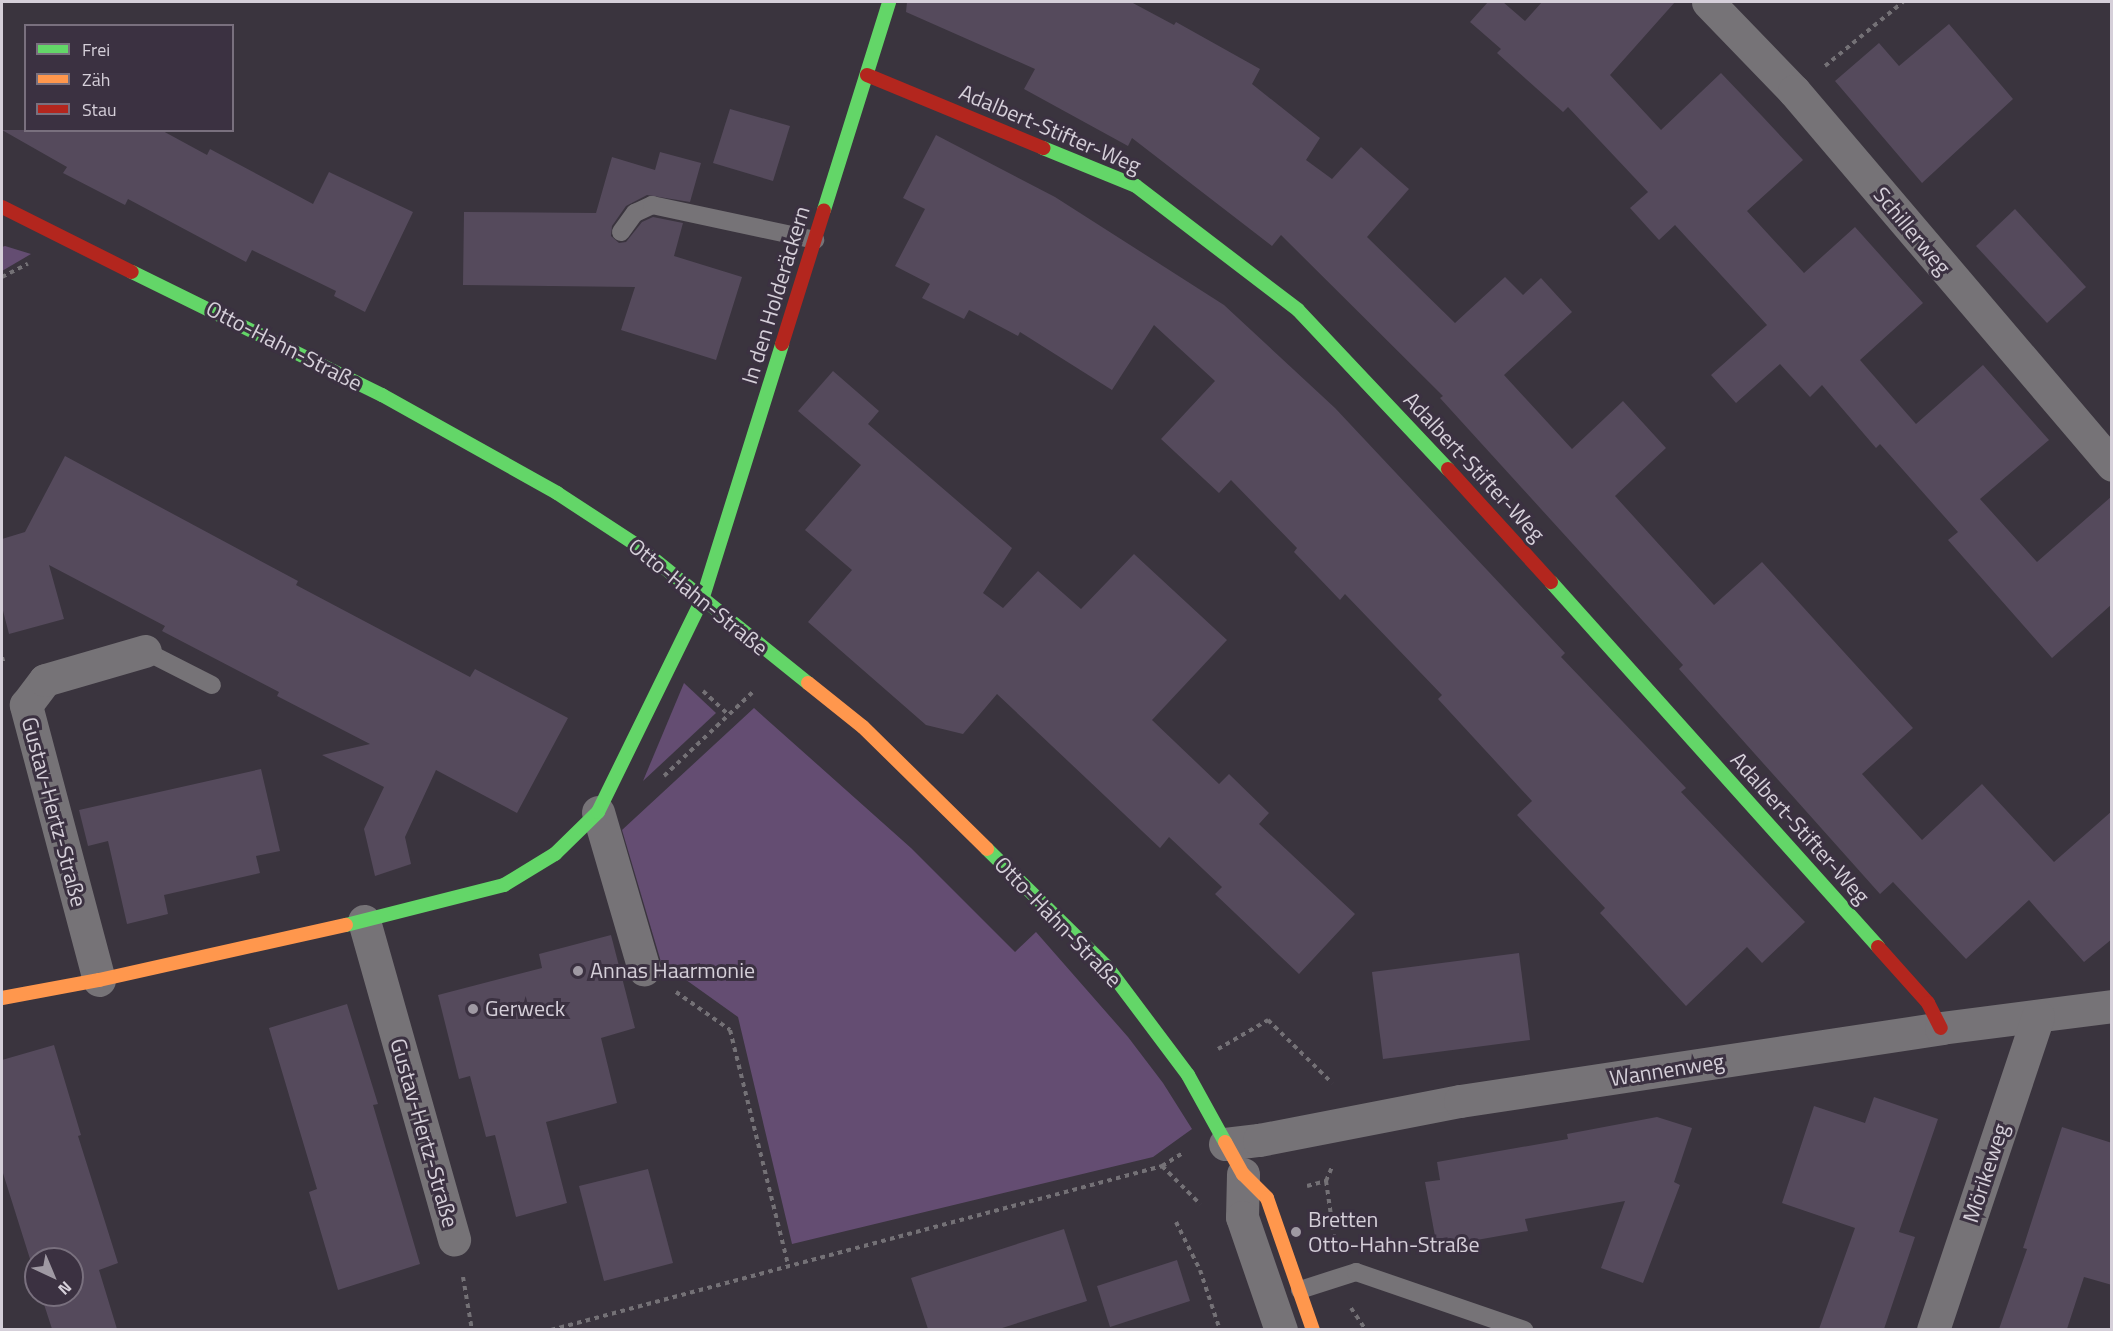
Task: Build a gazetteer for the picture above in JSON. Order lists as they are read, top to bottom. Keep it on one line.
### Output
{"streets":{"street":["Adalbert-Stifter-Weg","Schillerweg","In den Holderäckern","Otto-Hahn-Straße","Gustav-Hertz-Straße","Wannenweg","Mörikeweg"]},"crossings":[["Adalbert-Stifter-Weg","In den Holderäckern"],["Adalbert-Stifter-Weg","Wannenweg"],["In den Holderäckern","Otto-Hahn-Straße"],["Otto-Hahn-Straße","Wannenweg"],["Wannenweg","Mörikeweg"]],"places":["Annas Haarmonie","Gerweck","Bretten Otto-Hahn-Straße"],"legend":["Frei","Zäh","Stau"],"north":"bottom right"}
